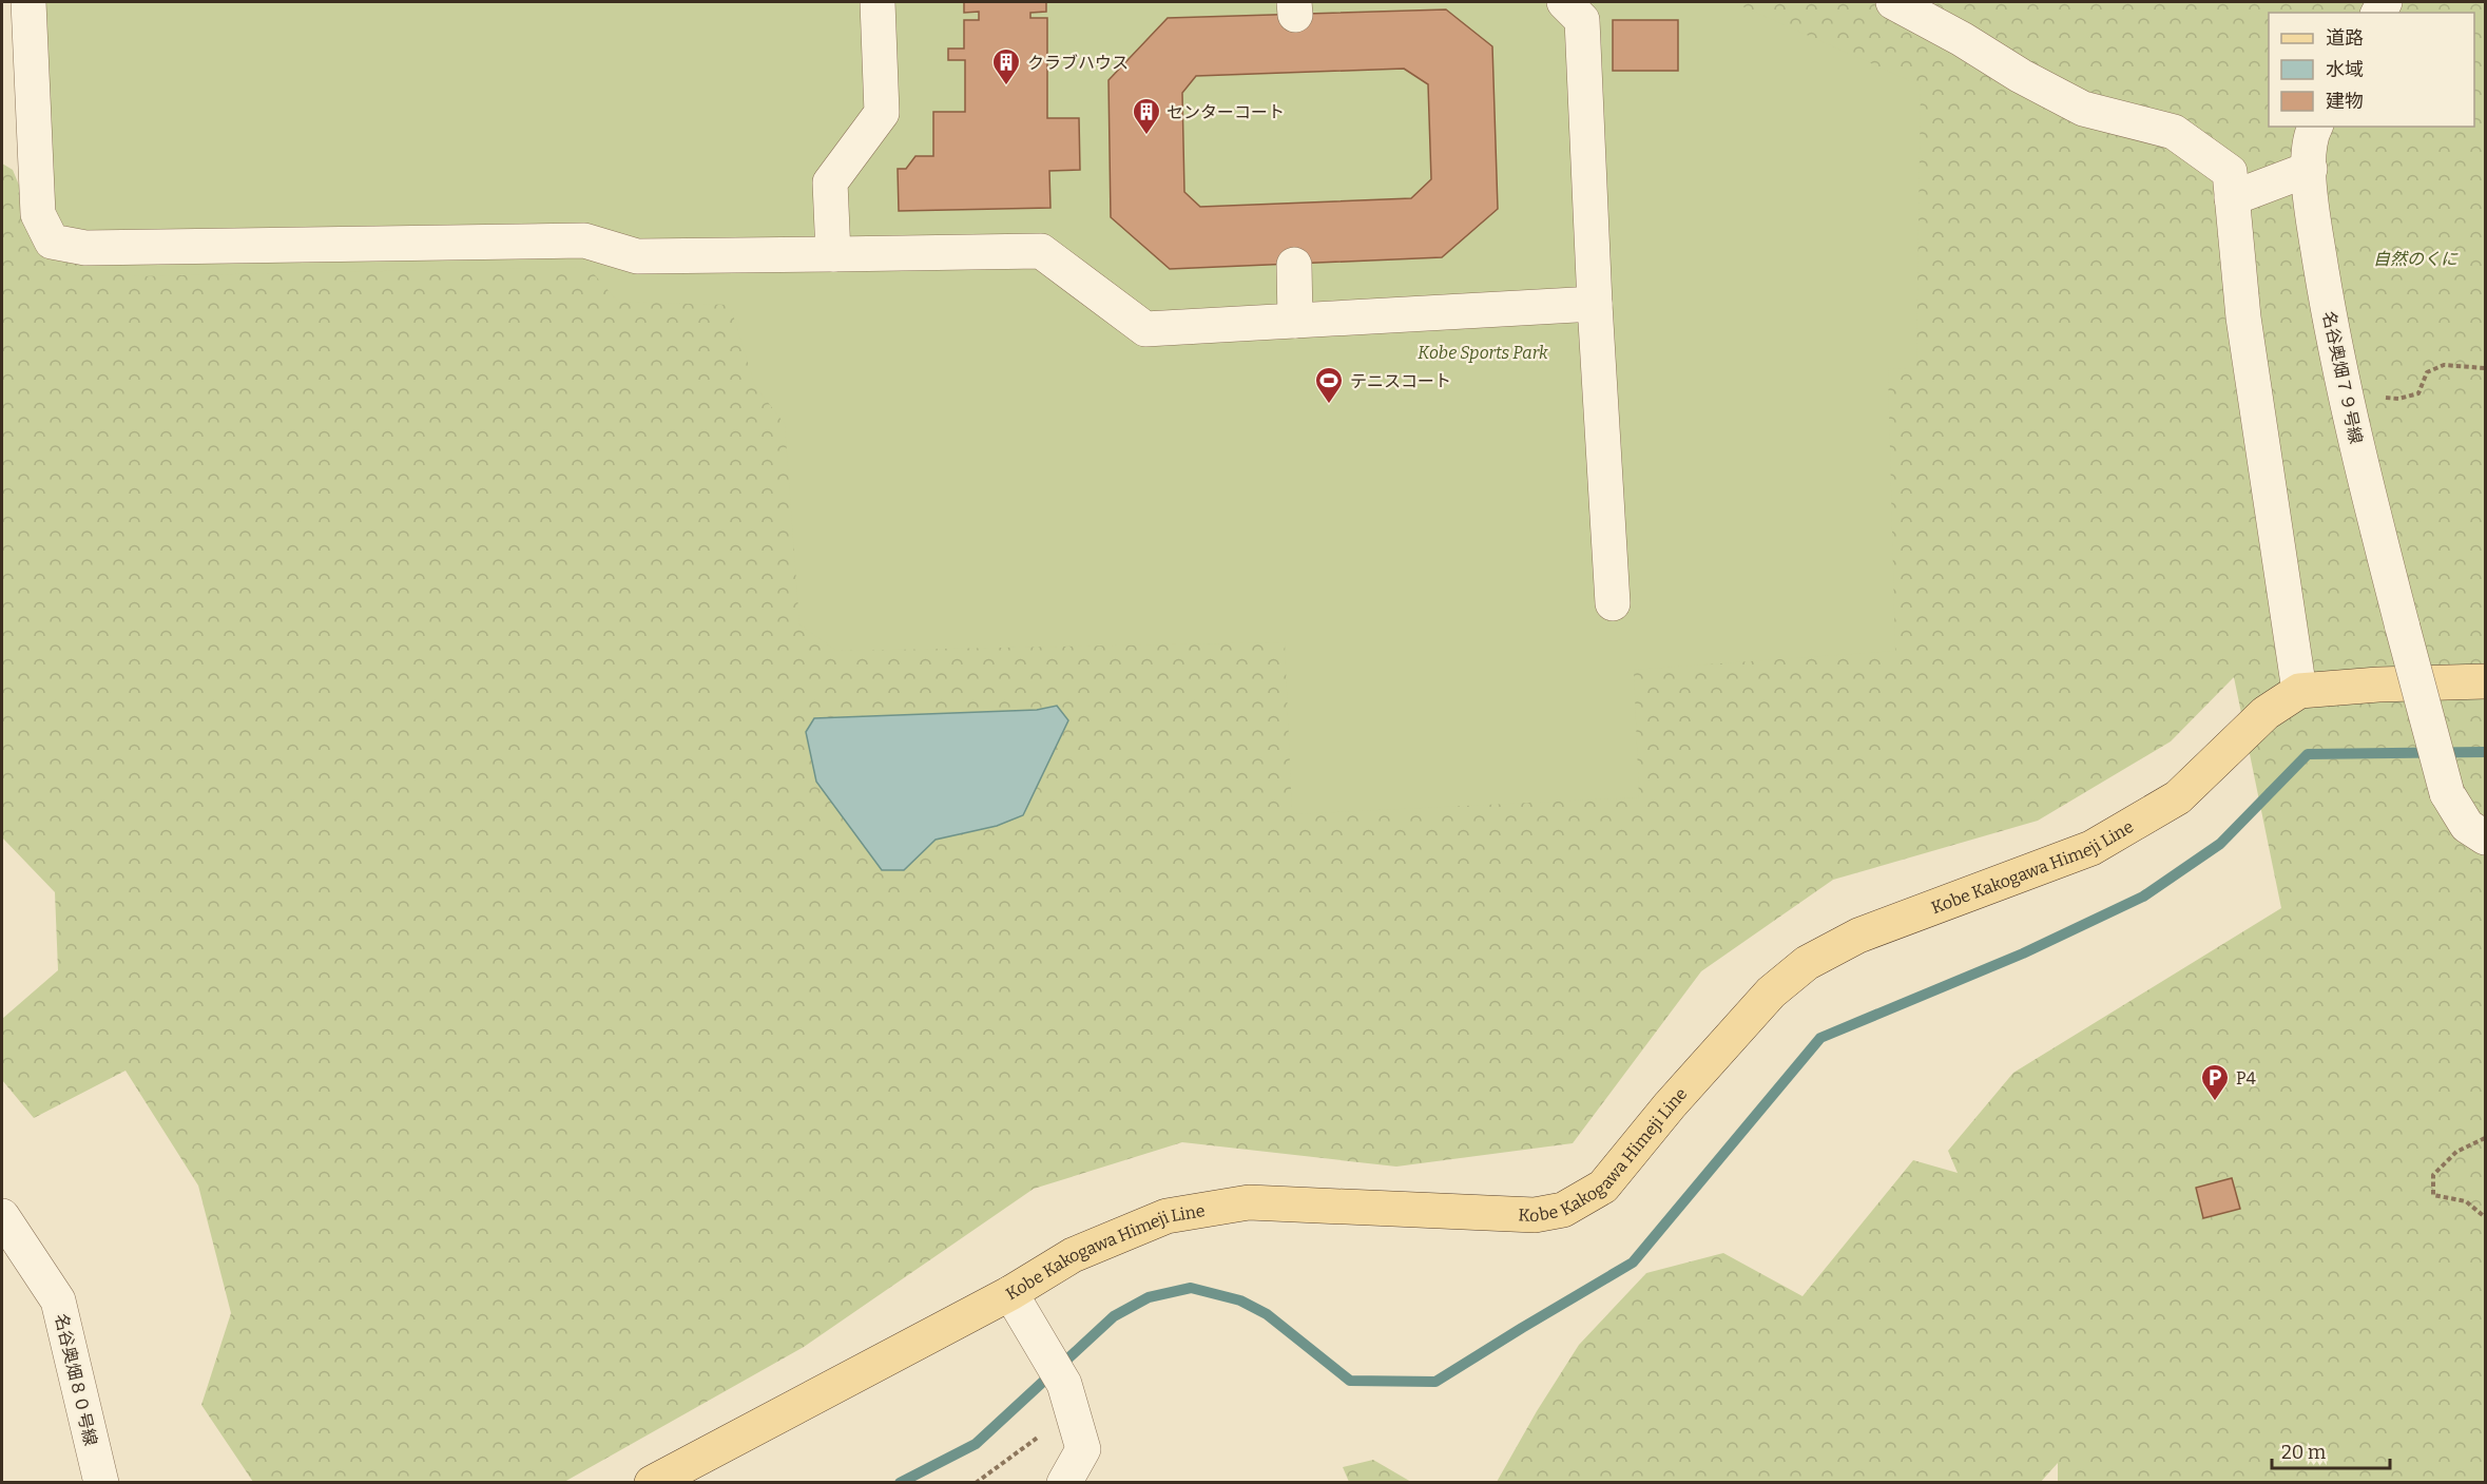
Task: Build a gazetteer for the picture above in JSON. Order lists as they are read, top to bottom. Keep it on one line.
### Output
{"streets":{"main road":["Kobe Kakogawa Himeji Line"],"street":["名谷奥畑７９号線","名谷奥畑８０号線"]},"parks":["自然のくに","Kobe Sports Park"],"places":{"building":["クラブハウス","センターコート"],"sports":["テニスコート"],"parking":["P4"]},"legend":["道路","水域","建物"],"scale_bar":"20 m"}
